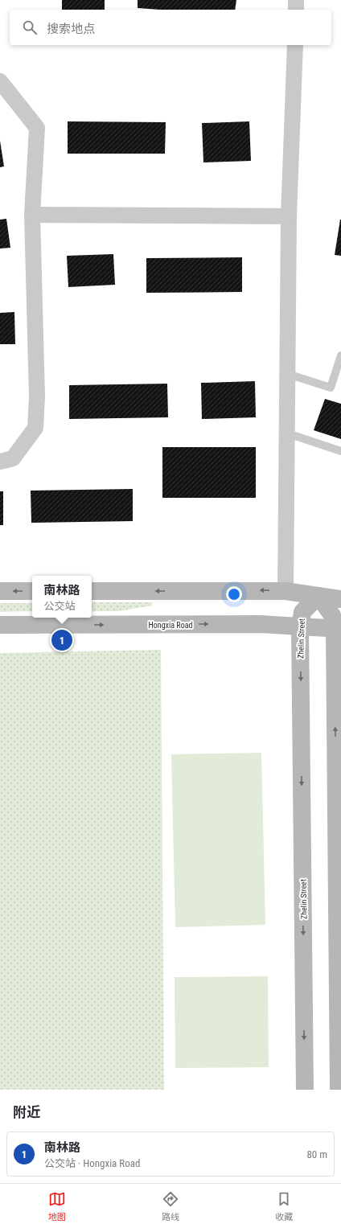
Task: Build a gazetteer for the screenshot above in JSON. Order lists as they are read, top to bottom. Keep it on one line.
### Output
{"streets":{"street":["Hongxia Road","Zhelin Street"]},"crossings":[["Hongxia Road","Zhelin Street"]],"page":{"search":"搜索地点","popup":["南林路","公交站"],"pins":"1","heading":"附近","list":[{"mark":"1","name":"南林路","note":"公交站 · Hongxia Road","value":"80 m"}],"nav":["地图","路线","收藏"]}}
